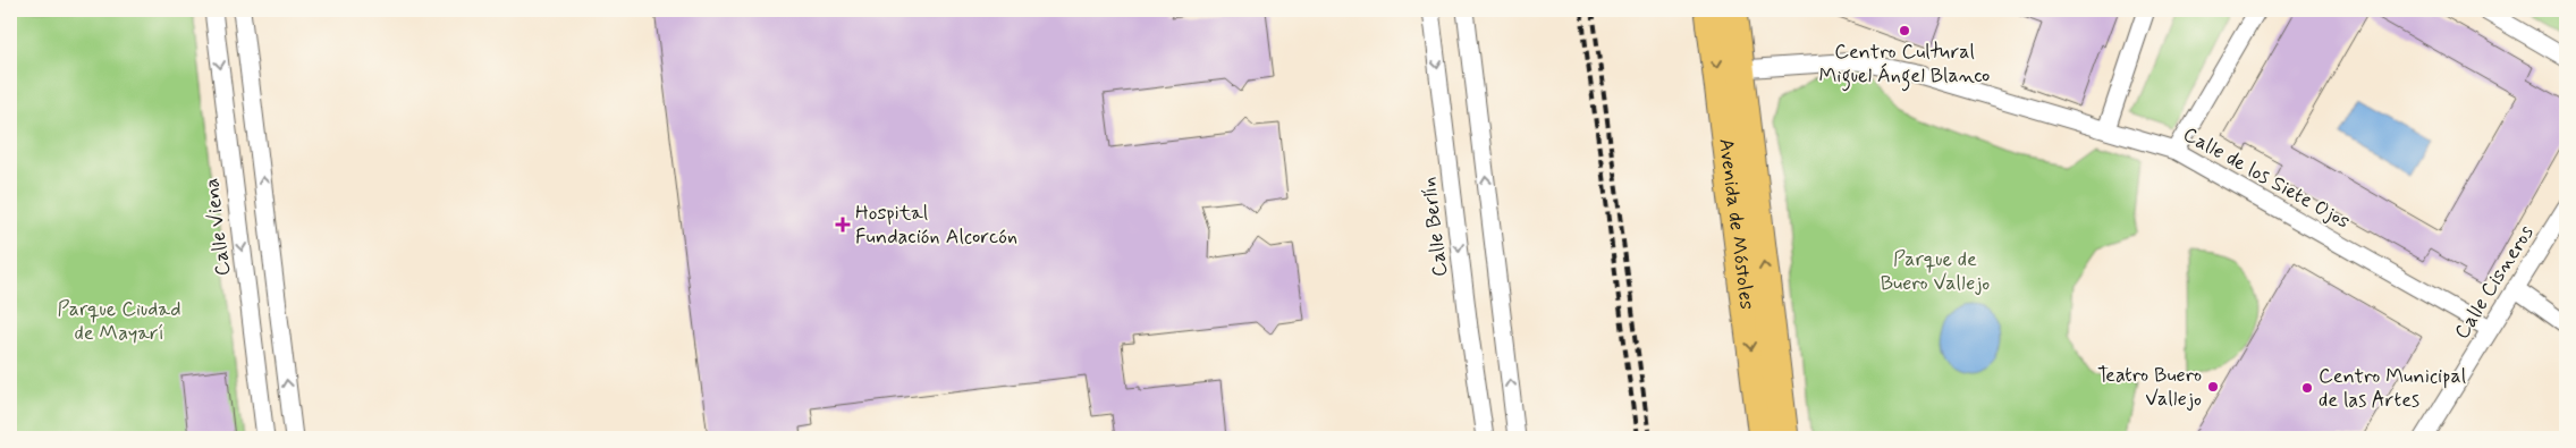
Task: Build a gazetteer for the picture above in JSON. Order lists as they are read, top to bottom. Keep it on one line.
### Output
{"streets":{"main road":["Avenida de Móstoles"],"street":["Calle de los Siete Ojos","Calle Viena","Calle Berlín","Calle Cisneros"]},"crossings":[["Calle de los Siete Ojos","Avenida de Móstoles"],["Calle de los Siete Ojos","Calle Cisneros"]],"parks":["Parque de Buero Vallejo","Parque Ciudad de Mayarí"],"places":{"other":["Centro Cultural Miguel Ángel Blanco","Teatro Buero Vallejo","Centro Municipal de las Artes"],"health":["Hospital Fundación Alcorcón"]}}
